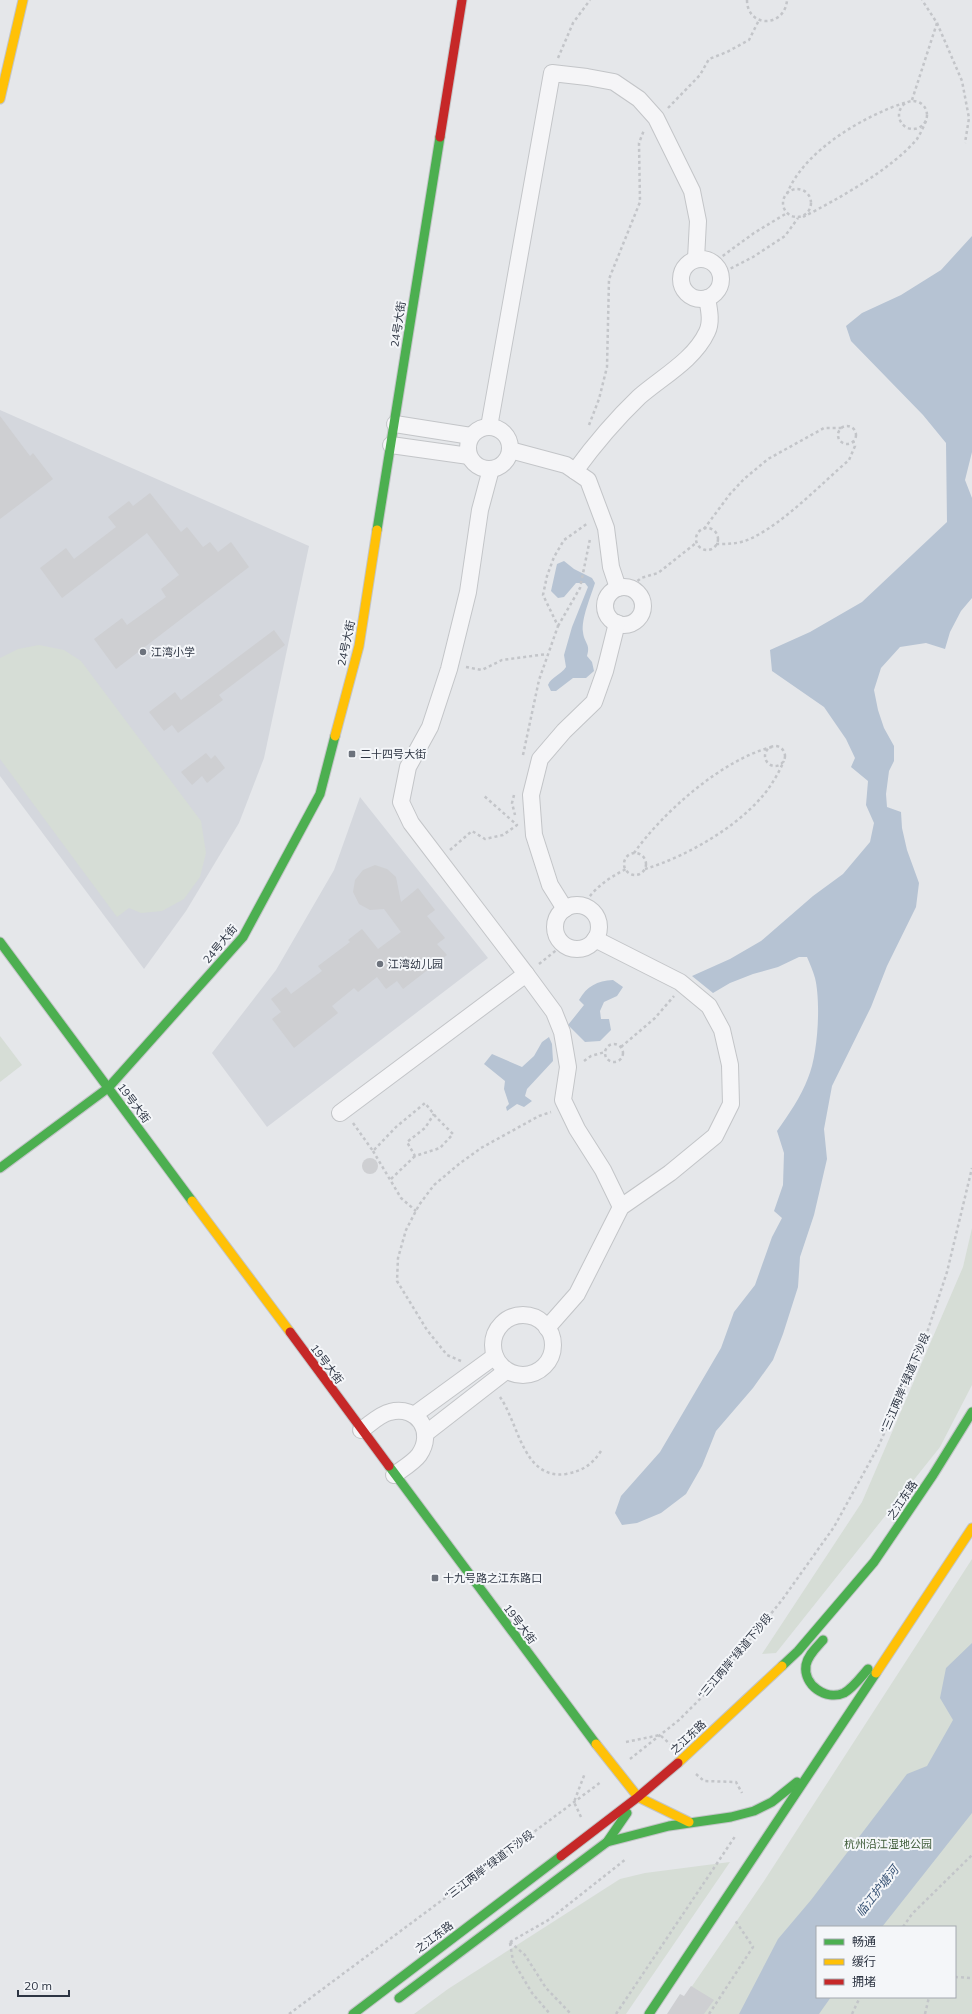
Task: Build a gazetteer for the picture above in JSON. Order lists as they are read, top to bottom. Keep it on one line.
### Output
{"streets":{"street":["24号大街","19号大街","之江东路"],"path":["“三江两岸”绿道下沙段"]},"crossings":[["24号大街","19号大街"],["19号大街","“三江两岸”绿道下沙段"],["19号大街","之江东路"]],"water":["临江护塘河"],"parks":["杭州沿江湿地公园"],"places":{"other":["江湾小学","江湾幼儿园"],"transit":["二十四号大街","十九号路之江东路口"]},"legend":["畅通","缓行","拥堵"],"scale_bar":"20 m"}
